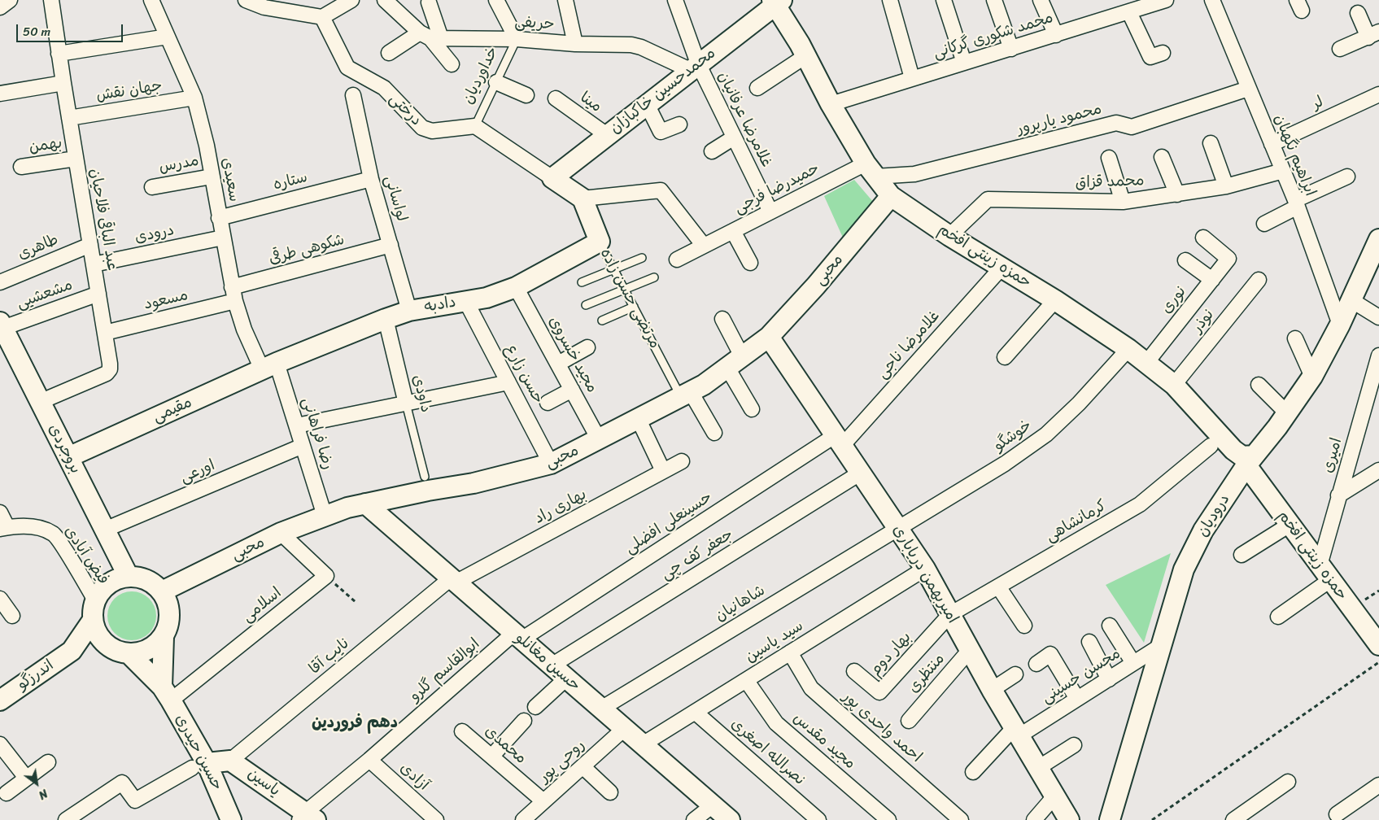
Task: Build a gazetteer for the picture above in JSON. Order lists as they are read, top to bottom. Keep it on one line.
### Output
{"streets":{"street":["حریفی","محمد شکوری گرکانی","جهان نقش","محمدحسین خاکبازان","مینا","لر","درختی","غلامرضا عرفانیان","محمود یارپرور","بهمن","ابراهیم نگهبان","مدرس","سعیدی","ستاره","محمد قزاق","حمیدرضا فرجی","لواسانی","عبد الباقی فلاحیان","درودی","طاهری","شکوهی طرقی","حمزه زینتی افخم","محبی","مشعشیی","مرتضی حسن زاده","مسعود","نوری","دادبه","نوذر","غلامرضا ناجی","مجید خسروی","حسن زارع","داودی","مقیمی","رضا فراهانی","خوشگو","بروجردی","امیری","اورعی","بهاری راد","درودیان","کرمانشاهی","حسینعلی افضلی","جعفر کف چی","فیض آبادی","امیربهمن دریاباری","شاهانیان","اسلامی","سید یاسین","بهار دوم","نایب آقا","حسین مغانلو","ابوالقاسم گلرو","منتظری","اندرزگو","محسن حسینی","احمد واحدی پور","مجید مقدس","محمدی","حسین حیدری","نصرالله اصغری","روحی پور","آزادی","یاسین"],"lane":["خداوردیان"]},"crossings":[["حریفی","خداوردیان"],["حریفی","محمدحسین خاکبازان"],["حریفی","غلامرضا عرفانیان"],["محمد شکوری گرکانی","حمزه زینتی افخم"],["خداوردیان","درختی"],["جهان نقش","سعیدی"],["جهان نقش","عبد الباقی فلاحیان"],["محمدحسین خاکبازان","مینا"],["محمدحسین خاکبازان","غلامرضا عرفانیان"],["محمدحسین خاکبازان","حمزه زینتی افخم"],["لر","ابراهیم نگهبان"],["غلامرضا عرفانیان","حمیدرضا فرجی"],["محمود یارپرور","ابراهیم نگهبان"],["محمود یارپرور","حمیدرضا فرجی"],["محمود یارپرور","حمزه زینتی افخم"],["بهمن","عبد الباقی فلاحیان"],["ابراهیم نگهبان","محمد قزاق"],["ابراهیم نگهبان","درودیان"],["مدرس","سعیدی"],["سعیدی","ستاره"],["سعیدی","درودی"],["سعیدی","شکوهی طرقی"],["سعیدی","مسعود"],["سعیدی","دادبه"],["سعیدی","مقیمی"],["سعیدی","رضا فراهانی"],["ستاره","لواسانی"],["محمد قزاق","حمزه زینتی افخم"],["حمیدرضا فرجی","حمزه زینتی افخم"],["لواسانی","شکوهی طرقی"],["لواسانی","دادبه"],["عبد الباقی فلاحیان","درودی"],["عبد الباقی فلاحیان","طاهری"],["عبد الباقی فلاحیان","مشعشیی"],["عبد الباقی فلاحیان","مسعود"],["عبد الباقی فلاحیان","بروجردی"],["شکوهی طرقی","مسعود"],["حمزه زینتی افخم","محبی"],["حمزه زینتی افخم","نوری"],["حمزه زینتی افخم","نوذر"],["حمزه زینتی افخم","غلامرضا ناجی"],["حمزه زینتی افخم","خوشگو"],["حمزه زینتی افخم","امیری"],["حمزه زینتی افخم","درودیان"],["محبی","مرتضی حسن زاده"],["محبی","مجید خسروی"],["محبی","حسن زارع"],["محبی","رضا فراهانی"],["محبی","بروجردی"],["محبی","فیض آبادی"],["محبی","امیربهمن دریاباری"],["محبی","حسین مغانلو"],["محبی","حسین حیدری"],["مشعشیی","بروجردی"],["مرتضی حسن زاده","دادبه"],["دادبه","مجید خسروی"],["دادبه","حسن زارع"],["دادبه","داودی"],["دادبه","مقیمی"],["دادبه","رضا فراهانی"],["غلامرضا ناجی","حسینعلی افضلی"],["غلامرضا ناجی","امیربهمن دریاباری"],["مقیمی","رضا فراهانی"],["مقیمی","بروجردی"],["رضا فراهانی","اورعی"],["خوشگو","امیربهمن دریاباری"],["خوشگو","شاهانیان"],["بروجردی","اورعی"],["بروجردی","فیض آبادی"],["بروجردی","حسین حیدری"],["بهاری راد","نایب آقا"],["بهاری راد","حسین مغانلو"],["درودیان","محسن حسینی"],["کرمانشاهی","امیربهمن دریاباری"],["کرمانشاهی","بهار دوم"],["حسینعلی افضلی","امیربهمن دریاباری"],["حسینعلی افضلی","حسین مغانلو"],["حسینعلی افضلی","ابوالقاسم گلرو"],["جعفر کف چی","امیربهمن دریاباری"],["جعفر کف چی","حسین مغانلو"],["فیض آبادی","حسین حیدری"],["امیربهمن دریاباری","شاهانیان"],["امیربهمن دریاباری","سید یاسین"],["امیربهمن دریاباری","بهار دوم"],["امیربهمن دریاباری","منتظری"],["امیربهمن دریاباری","محسن حسینی"],["شاهانیان","حسین مغانلو"],["اسلامی","حسین حیدری"],["سید یاسین","حسین مغانلو"],["سید یاسین","احمد واحدی پور"],["سید یاسین","مجید مقدس"],["سید یاسین","نصرالله اصغری"],["نایب آقا","حسین مغانلو"],["نایب آقا","یاسین"],["حسین مغانلو","ابوالقاسم گلرو"],["حسین مغانلو","روحی پور"],["ابوالقاسم گلرو","آزادی"],["ابوالقاسم گلرو","یاسین"],["محمدی","روحی پور"],["حسین حیدری","یاسین"]],"districts":["دهم فروردین"],"scale_bar":"50 m","north":"bottom right"}
